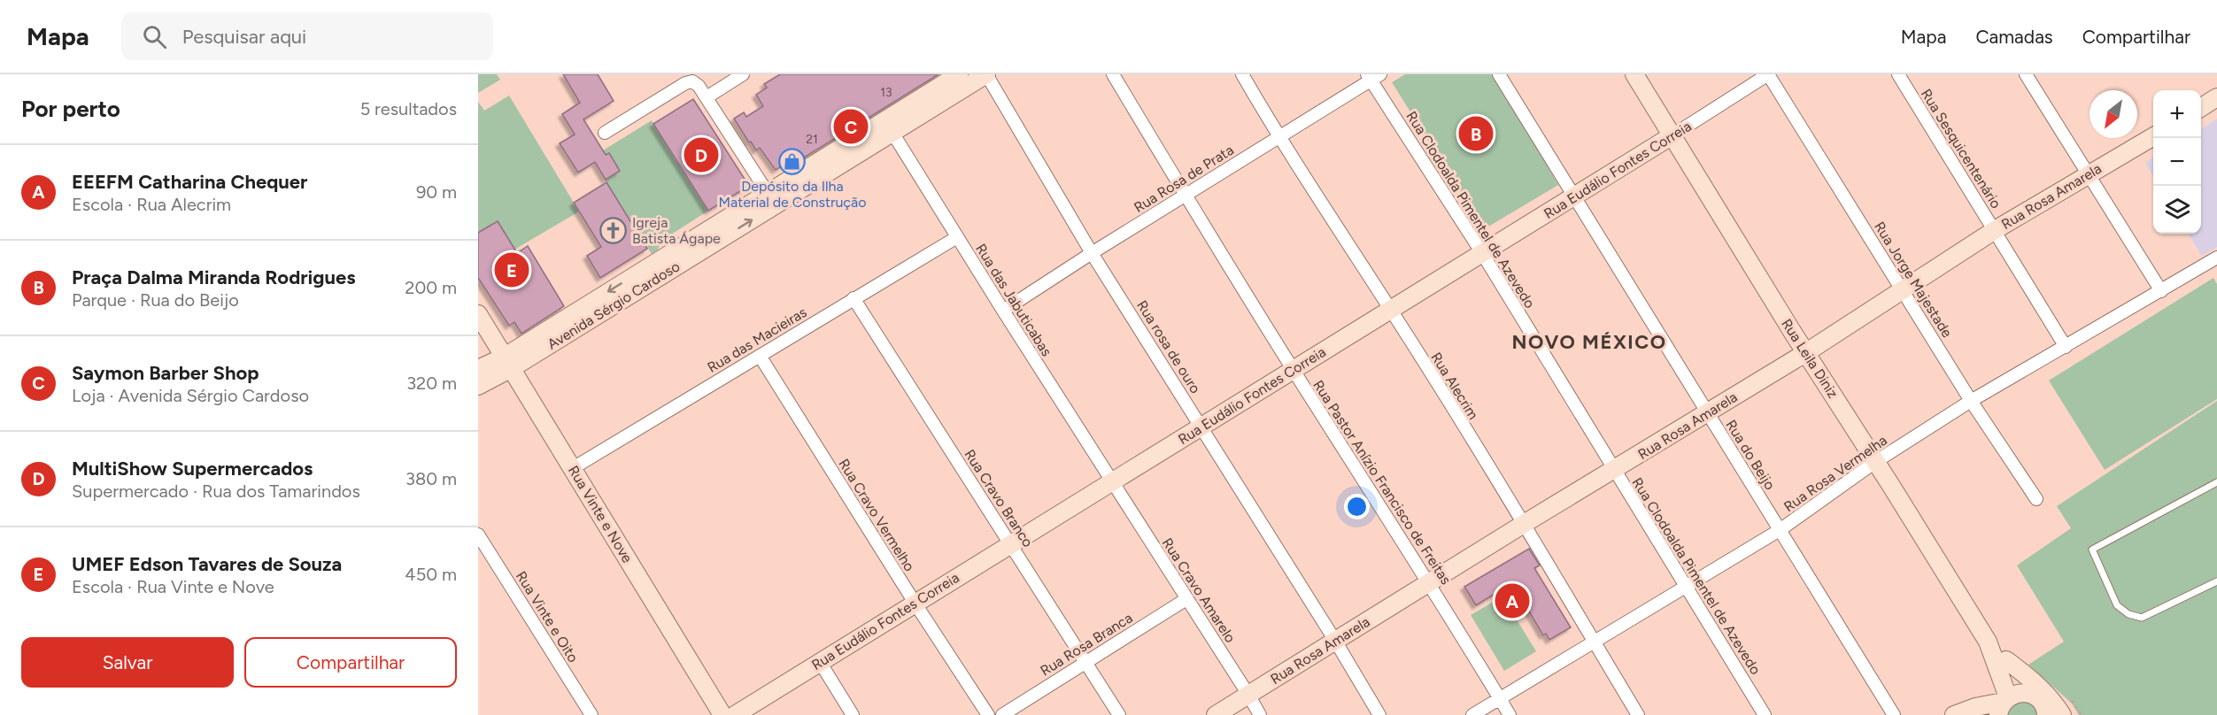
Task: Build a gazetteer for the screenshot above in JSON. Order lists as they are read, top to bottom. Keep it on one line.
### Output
{"streets":{"street":["Rua Sesquicentenário","Rua Eudálio Fontes Correia","Rua Rosa de Prata","Rua Rosa Amarela","Rua Clodoalda Pimentel de Azevedo","Rua Jorge Majestade","Rua das Jabuticabas","Avenida Sérgio Cardoso","Rua das Macieiras","Rua rosa de ouro","Rua Leila Diniz","Rua Alecrim","Rua do Beijo","Rua Rosa Vermelha","Rua Pastor Anízio Francisco de Freitas","Rua Cravo Branco","Rua Vinte e Nove","Rua Cravo Vermelho","Rua Cravo Amarelo","Rua Vinte e Oito","Rua Rosa Branca"]},"crossings":[["Rua Sesquicentenário","Rua Rosa Amarela"],["Rua Sesquicentenário","Rua Rosa Vermelha"],["Rua Eudálio Fontes Correia","Rua Clodoalda Pimentel de Azevedo"],["Rua Eudálio Fontes Correia","Rua Jorge Majestade"],["Rua Eudálio Fontes Correia","Rua das Jabuticabas"],["Rua Eudálio Fontes Correia","Rua rosa de ouro"],["Rua Eudálio Fontes Correia","Rua Leila Diniz"],["Rua Eudálio Fontes Correia","Rua Alecrim"],["Rua Eudálio Fontes Correia","Rua do Beijo"],["Rua Eudálio Fontes Correia","Rua Pastor Anízio Francisco de Freitas"],["Rua Eudálio Fontes Correia","Rua Cravo Branco"],["Rua Eudálio Fontes Correia","Rua Cravo Vermelho"],["Rua Eudálio Fontes Correia","Rua Cravo Amarelo"],["Rua Rosa de Prata","Rua Clodoalda Pimentel de Azevedo"],["Rua Rosa de Prata","Rua das Jabuticabas"],["Rua Rosa de Prata","Rua rosa de ouro"],["Rua Rosa de Prata","Rua Alecrim"],["Rua Rosa de Prata","Rua Pastor Anízio Francisco de Freitas"],["Rua Rosa Amarela","Rua Clodoalda Pimentel de Azevedo"],["Rua Rosa Amarela","Rua Jorge Majestade"],["Rua Rosa Amarela","Rua rosa de ouro"],["Rua Rosa Amarela","Rua Leila Diniz"],["Rua Rosa Amarela","Rua Alecrim"],["Rua Rosa Amarela","Rua do Beijo"],["Rua Rosa Amarela","Rua Pastor Anízio Francisco de Freitas"],["Rua Rosa Amarela","Rua Cravo Amarelo"],["Rua Clodoalda Pimentel de Azevedo","Rua Rosa Vermelha"],["Rua Jorge Majestade","Rua Rosa Vermelha"],["Rua das Jabuticabas","Avenida Sérgio Cardoso"],["Rua das Jabuticabas","Rua das Macieiras"],["Rua das Jabuticabas","Rua Cravo Amarelo"],["Avenida Sérgio Cardoso","Rua rosa de ouro"],["Avenida Sérgio Cardoso","Rua Vinte e Nove"],["Rua das Macieiras","Rua Cravo Branco"],["Rua das Macieiras","Rua Vinte e Nove"],["Rua das Macieiras","Rua Cravo Vermelho"],["Rua Leila Diniz","Rua Rosa Vermelha"],["Rua Alecrim","Rua Rosa Vermelha"],["Rua do Beijo","Rua Rosa Vermelha"],["Rua Rosa Vermelha","Rua Pastor Anízio Francisco de Freitas"],["Rua Cravo Branco","Rua Rosa Branca"],["Rua Cravo Amarelo","Rua Rosa Branca"]],"districts":["NOVO MÉXICO"],"places":{"shop":["Depósito da Ilha Material de Construção"],"church":["Igreja Batista Ágape"]},"house_numbers":["13","21"],"north":"bottom left","page":{"header":"Mapa","search":"Pesquisar aqui","nav":["Mapa","Camadas","Compartilhar"],"heading":["Por perto","5 resultados"],"map_buttons":["+","−"],"pins":["C","B","D","E","A"],"list":[{"mark":"A","name":"EEEFM Catharina Chequer","note":"Escola · Rua Alecrim","value":"90 m"},{"mark":"B","name":"Praça Dalma Miranda Rodrigues","note":"Parque · Rua do Beijo","value":"200 m"},{"mark":"C","name":"Saymon Barber Shop","note":"Loja · Avenida Sérgio Cardoso","value":"320 m"},{"mark":"D","name":"MultiShow Supermercados","note":"Supermercado · Rua dos Tamarindos","value":"380 m"},{"mark":"E","name":"UMEF Edson Tavares de Souza","note":"Escola · Rua Vinte e Nove","value":"450 m"}],"buttons":["Salvar","Compartilhar"]}}
